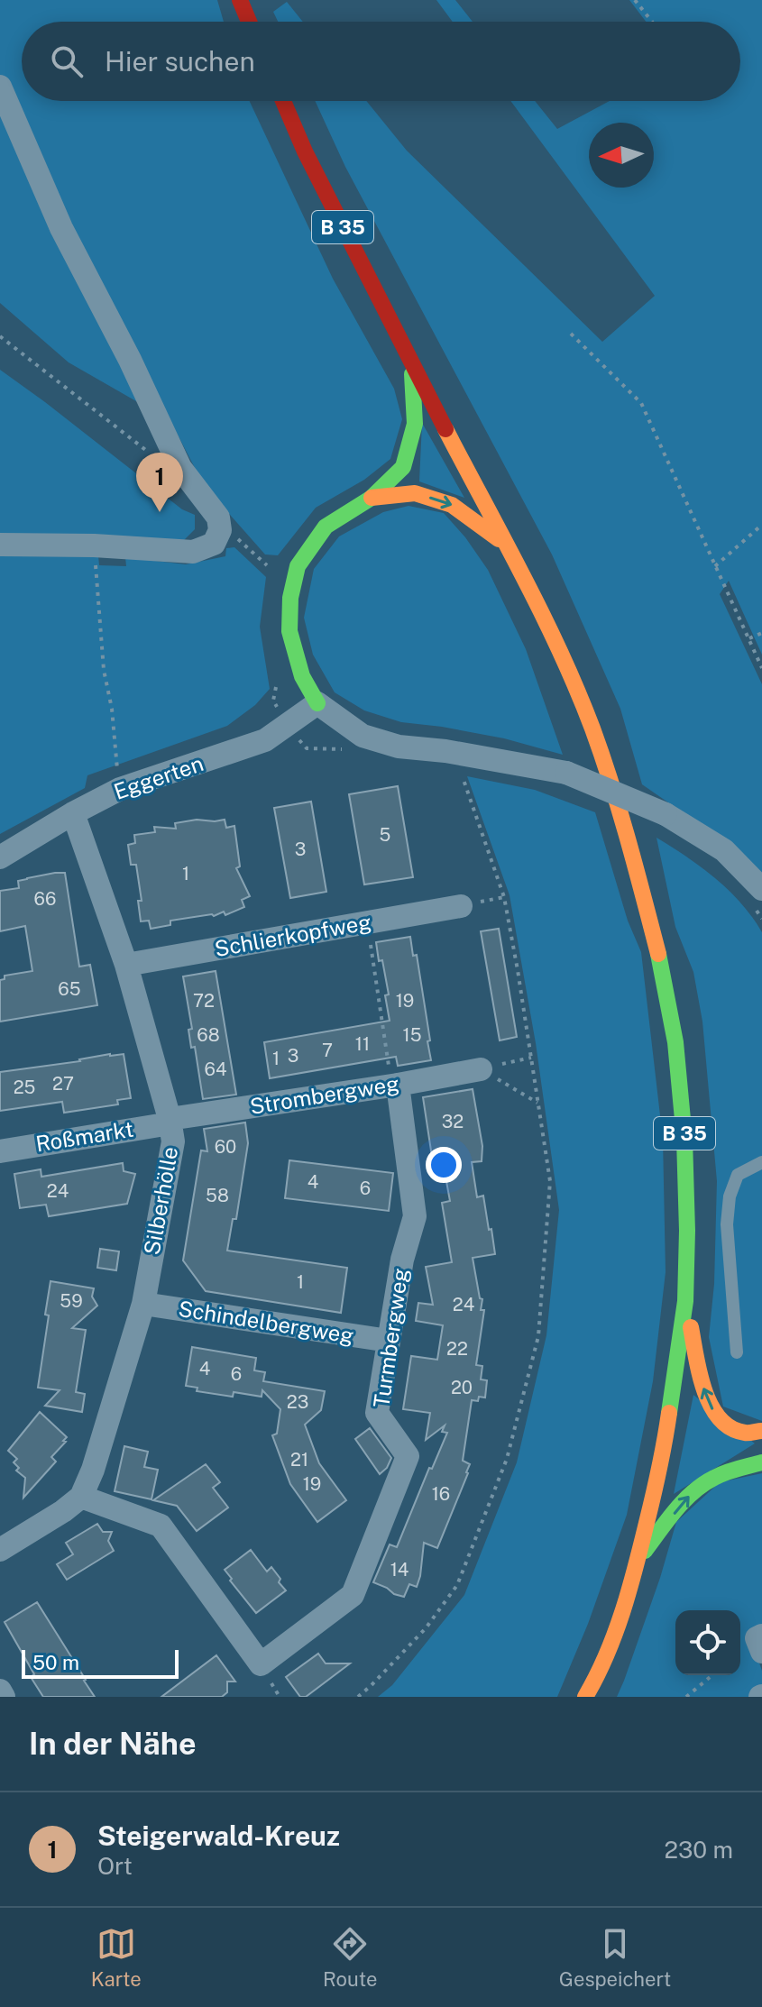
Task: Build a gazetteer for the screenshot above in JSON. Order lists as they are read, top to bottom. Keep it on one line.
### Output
{"streets":{"main road":["B 35"],"street":["Eggerten","Schlierkopfweg","Strombergweg","Roßmarkt","Silberhölle","Schindelbergweg","Turmbergweg"]},"crossings":[["Eggerten","Silberhölle"],["Schlierkopfweg","Silberhölle"],["Strombergweg","Roßmarkt"],["Strombergweg","Silberhölle"],["Strombergweg","Turmbergweg"],["Roßmarkt","Silberhölle"],["Silberhölle","Schindelbergweg"],["Silberhölle","Turmbergweg"],["Schindelbergweg","Turmbergweg"]],"house_numbers":["5","3","1","66","65","72","19","68","15","11","7","3","1","64","27","25","32","60","4","6","24","58","1","59","24","22","4","6","20","23","21","19","16","14"],"scale_bar":"50 m","north":"left","page":{"search":"Hier suchen","pins":"1","scale":"50 m","heading":"In der Nähe","list":[{"mark":"1","name":"Steigerwald-Kreuz","note":"Ort","value":"230 m"}],"nav":["Karte","Route","Gespeichert"]}}
